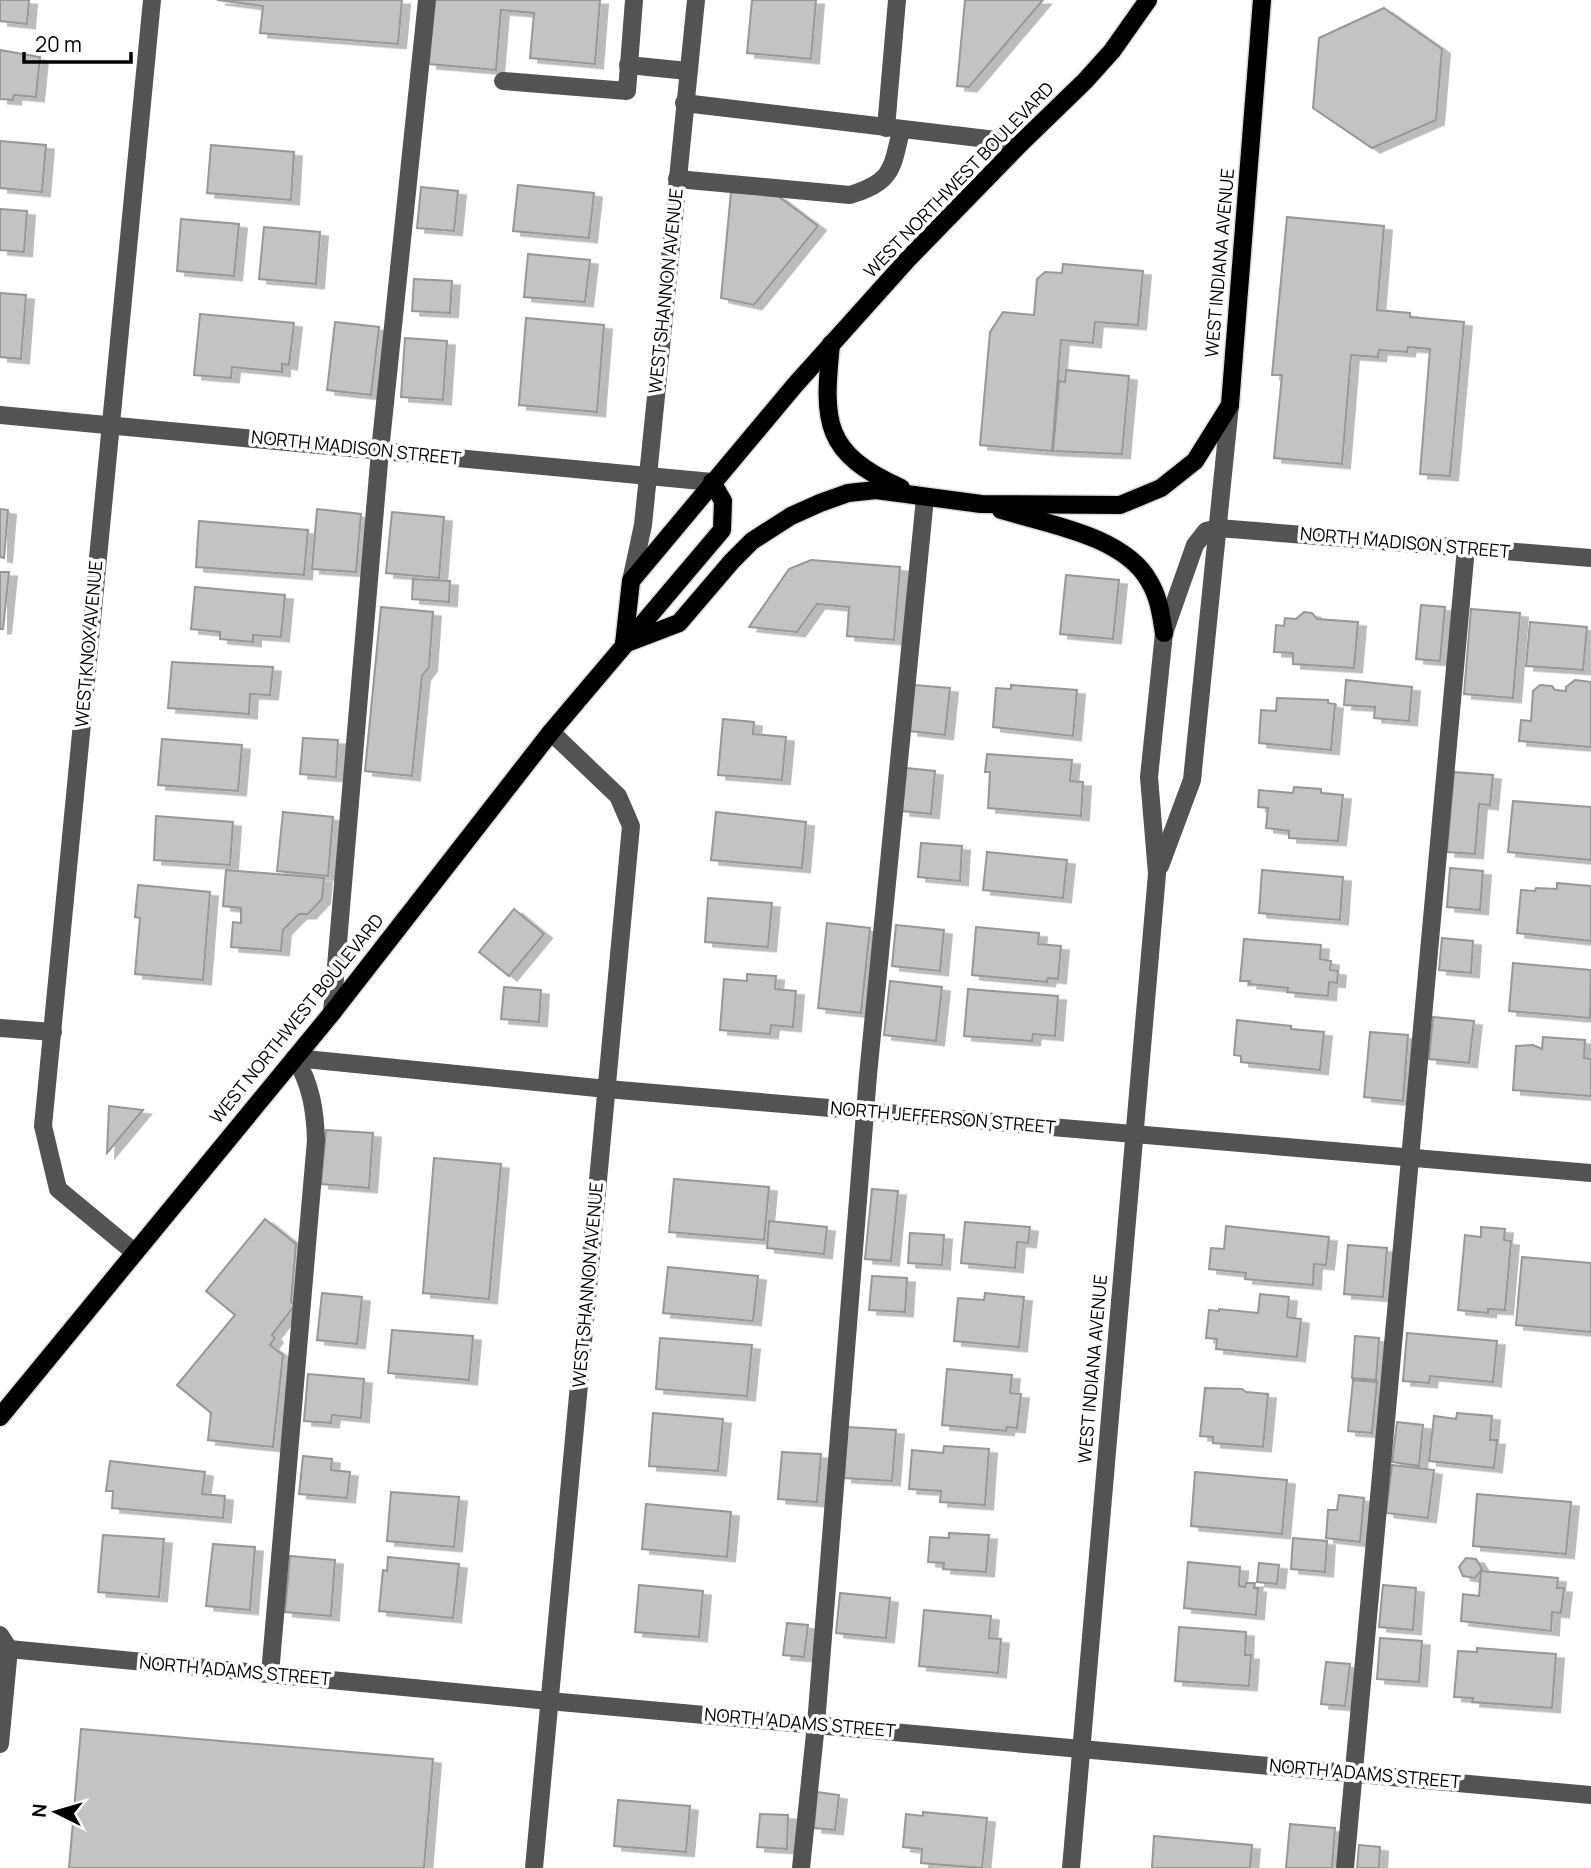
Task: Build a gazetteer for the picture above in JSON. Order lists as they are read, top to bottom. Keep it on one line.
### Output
{"streets":{"main road":["WEST NORTHWEST BOULEVARD","WEST INDIANA AVENUE"],"street":["WEST SHANNON AVENUE","NORTH MADISON STREET","WEST KNOX AVENUE","NORTH JEFFERSON STREET","NORTH ADAMS STREET"]},"crossings":[["WEST NORTHWEST BOULEVARD","WEST INDIANA AVENUE"],["WEST NORTHWEST BOULEVARD","WEST SHANNON AVENUE"],["WEST NORTHWEST BOULEVARD","NORTH MADISON STREET"],["WEST NORTHWEST BOULEVARD","WEST KNOX AVENUE"],["WEST NORTHWEST BOULEVARD","NORTH JEFFERSON STREET"],["WEST INDIANA AVENUE","NORTH MADISON STREET"],["WEST INDIANA AVENUE","NORTH JEFFERSON STREET"],["WEST INDIANA AVENUE","NORTH ADAMS STREET"],["WEST SHANNON AVENUE","NORTH MADISON STREET"],["WEST SHANNON AVENUE","NORTH JEFFERSON STREET"],["WEST SHANNON AVENUE","NORTH ADAMS STREET"],["NORTH MADISON STREET","WEST KNOX AVENUE"]],"scale_bar":"20 m","north":"left"}
